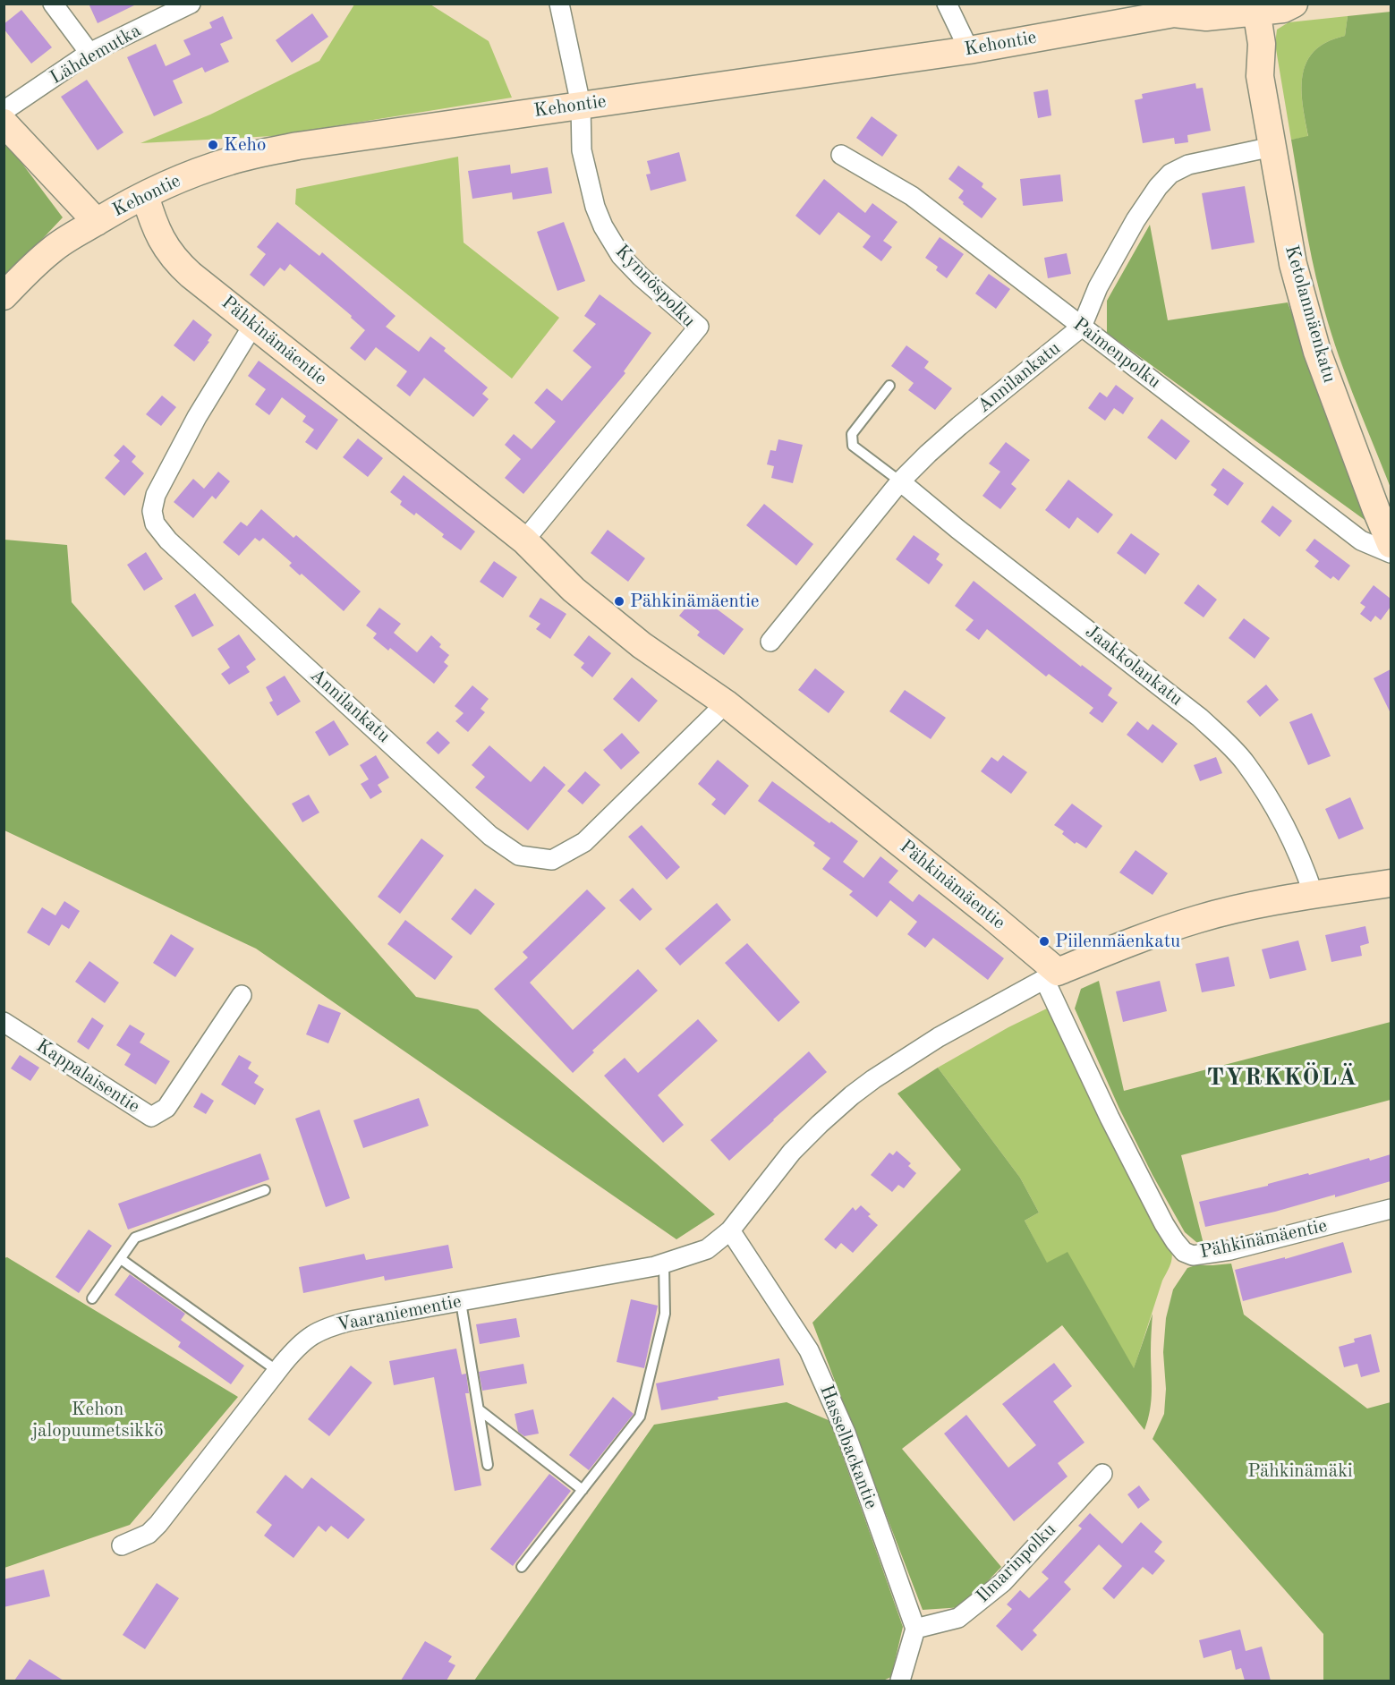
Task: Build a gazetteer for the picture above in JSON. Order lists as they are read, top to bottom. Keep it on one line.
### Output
{"streets":{"street":["Kehontie","Lähdemutka","Kynnöspolku","Ketolanmäenkatu","Pähkinämäentie","Paimenpolku","Annilankatu","Jaakkolankatu","Kappalaisentie","Vaaraniementie","Hasselbackantie","Ilmarinpolku"]},"crossings":[["Kehontie","Kynnöspolku"],["Kehontie","Ketolanmäenkatu"],["Kehontie","Pähkinämäentie"],["Kynnöspolku","Pähkinämäentie"],["Ketolanmäenkatu","Annilankatu"],["Pähkinämäentie","Annilankatu"],["Paimenpolku","Annilankatu"],["Annilankatu","Jaakkolankatu"],["Vaaraniementie","Hasselbackantie"],["Hasselbackantie","Ilmarinpolku"]],"districts":["TYRKKÖLÄ"],"parks":["Kehon jalopuumetsikkö","Pähkinämäki"],"places":["Keho","Pähkinämäentie","Piilenmäenkatu"]}
